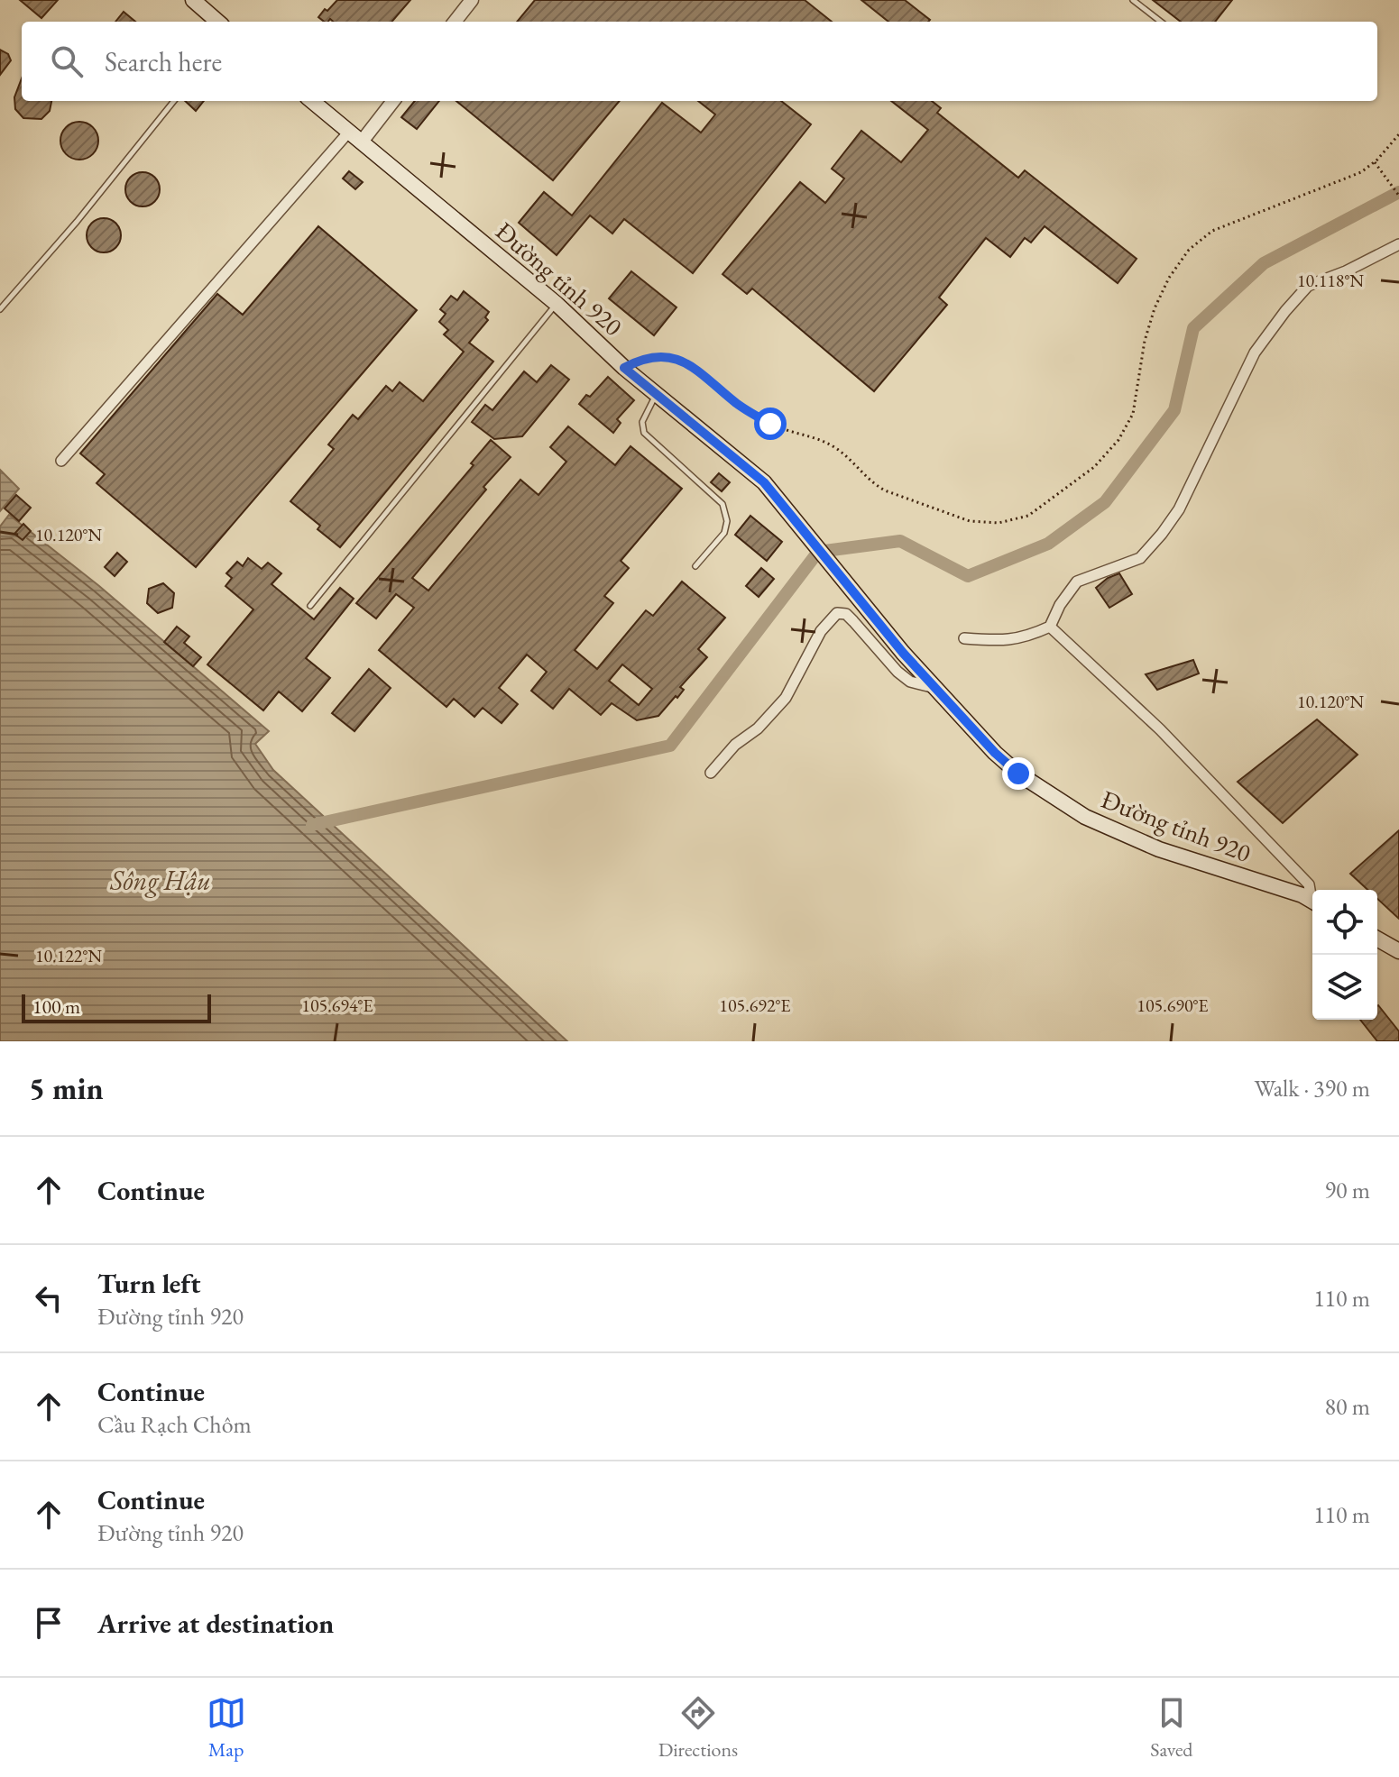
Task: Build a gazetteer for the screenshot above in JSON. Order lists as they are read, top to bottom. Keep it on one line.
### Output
{"streets":{"main road":["Đường tỉnh 920"]},"water":["Sông Hậu"],"scale_bar":"100 m","page":{"search":"Search here","scale":"100 m","heading":["5 min","Walk · 390 m"],"list":[["Continue","90 m"],["Turn left","Đường tỉnh 920","110 m"],["Continue","Cầu Rạch Chôm","80 m"],["Continue","Đường tỉnh 920","110 m"],"Arrive at destination"],"nav":["Map","Directions","Saved"]},"coordinates":["10.118°N","10.120°N","10.122°N","105.694°E","105.692°E","105.690°E"]}
